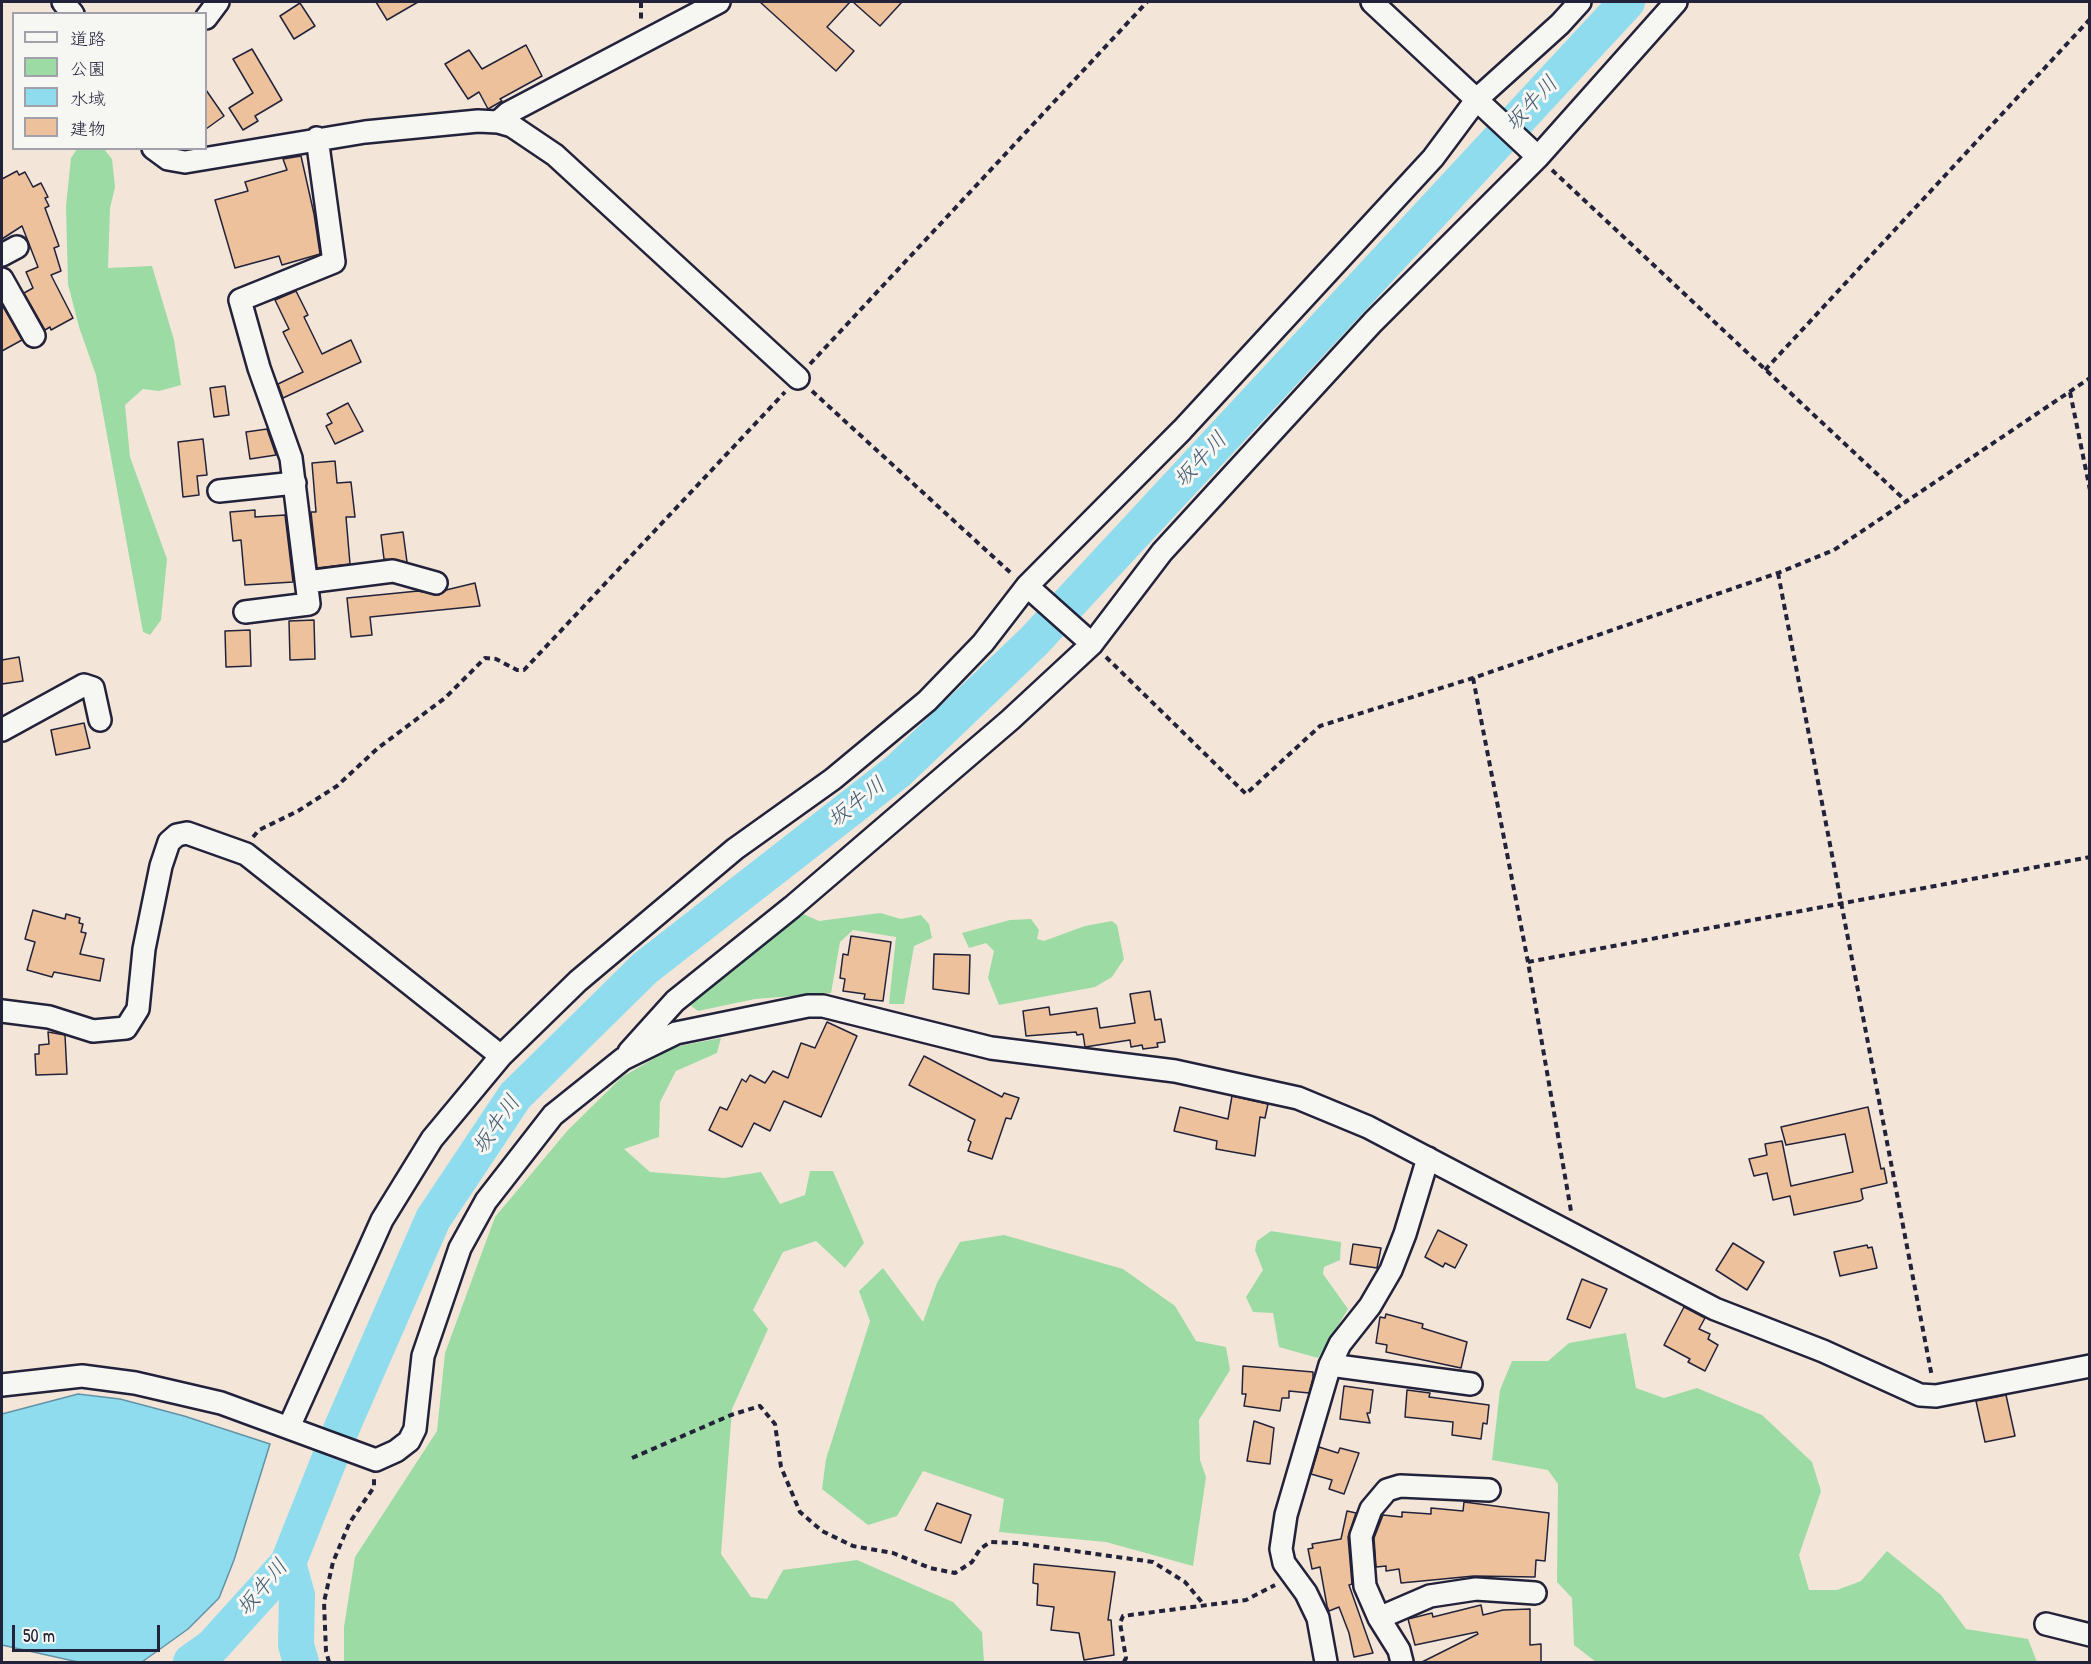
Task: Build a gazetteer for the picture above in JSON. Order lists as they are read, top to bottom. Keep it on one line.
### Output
{"water":["坂牛川"],"legend":["道路","公園","水域","建物"],"scale_bar":"50 m"}
